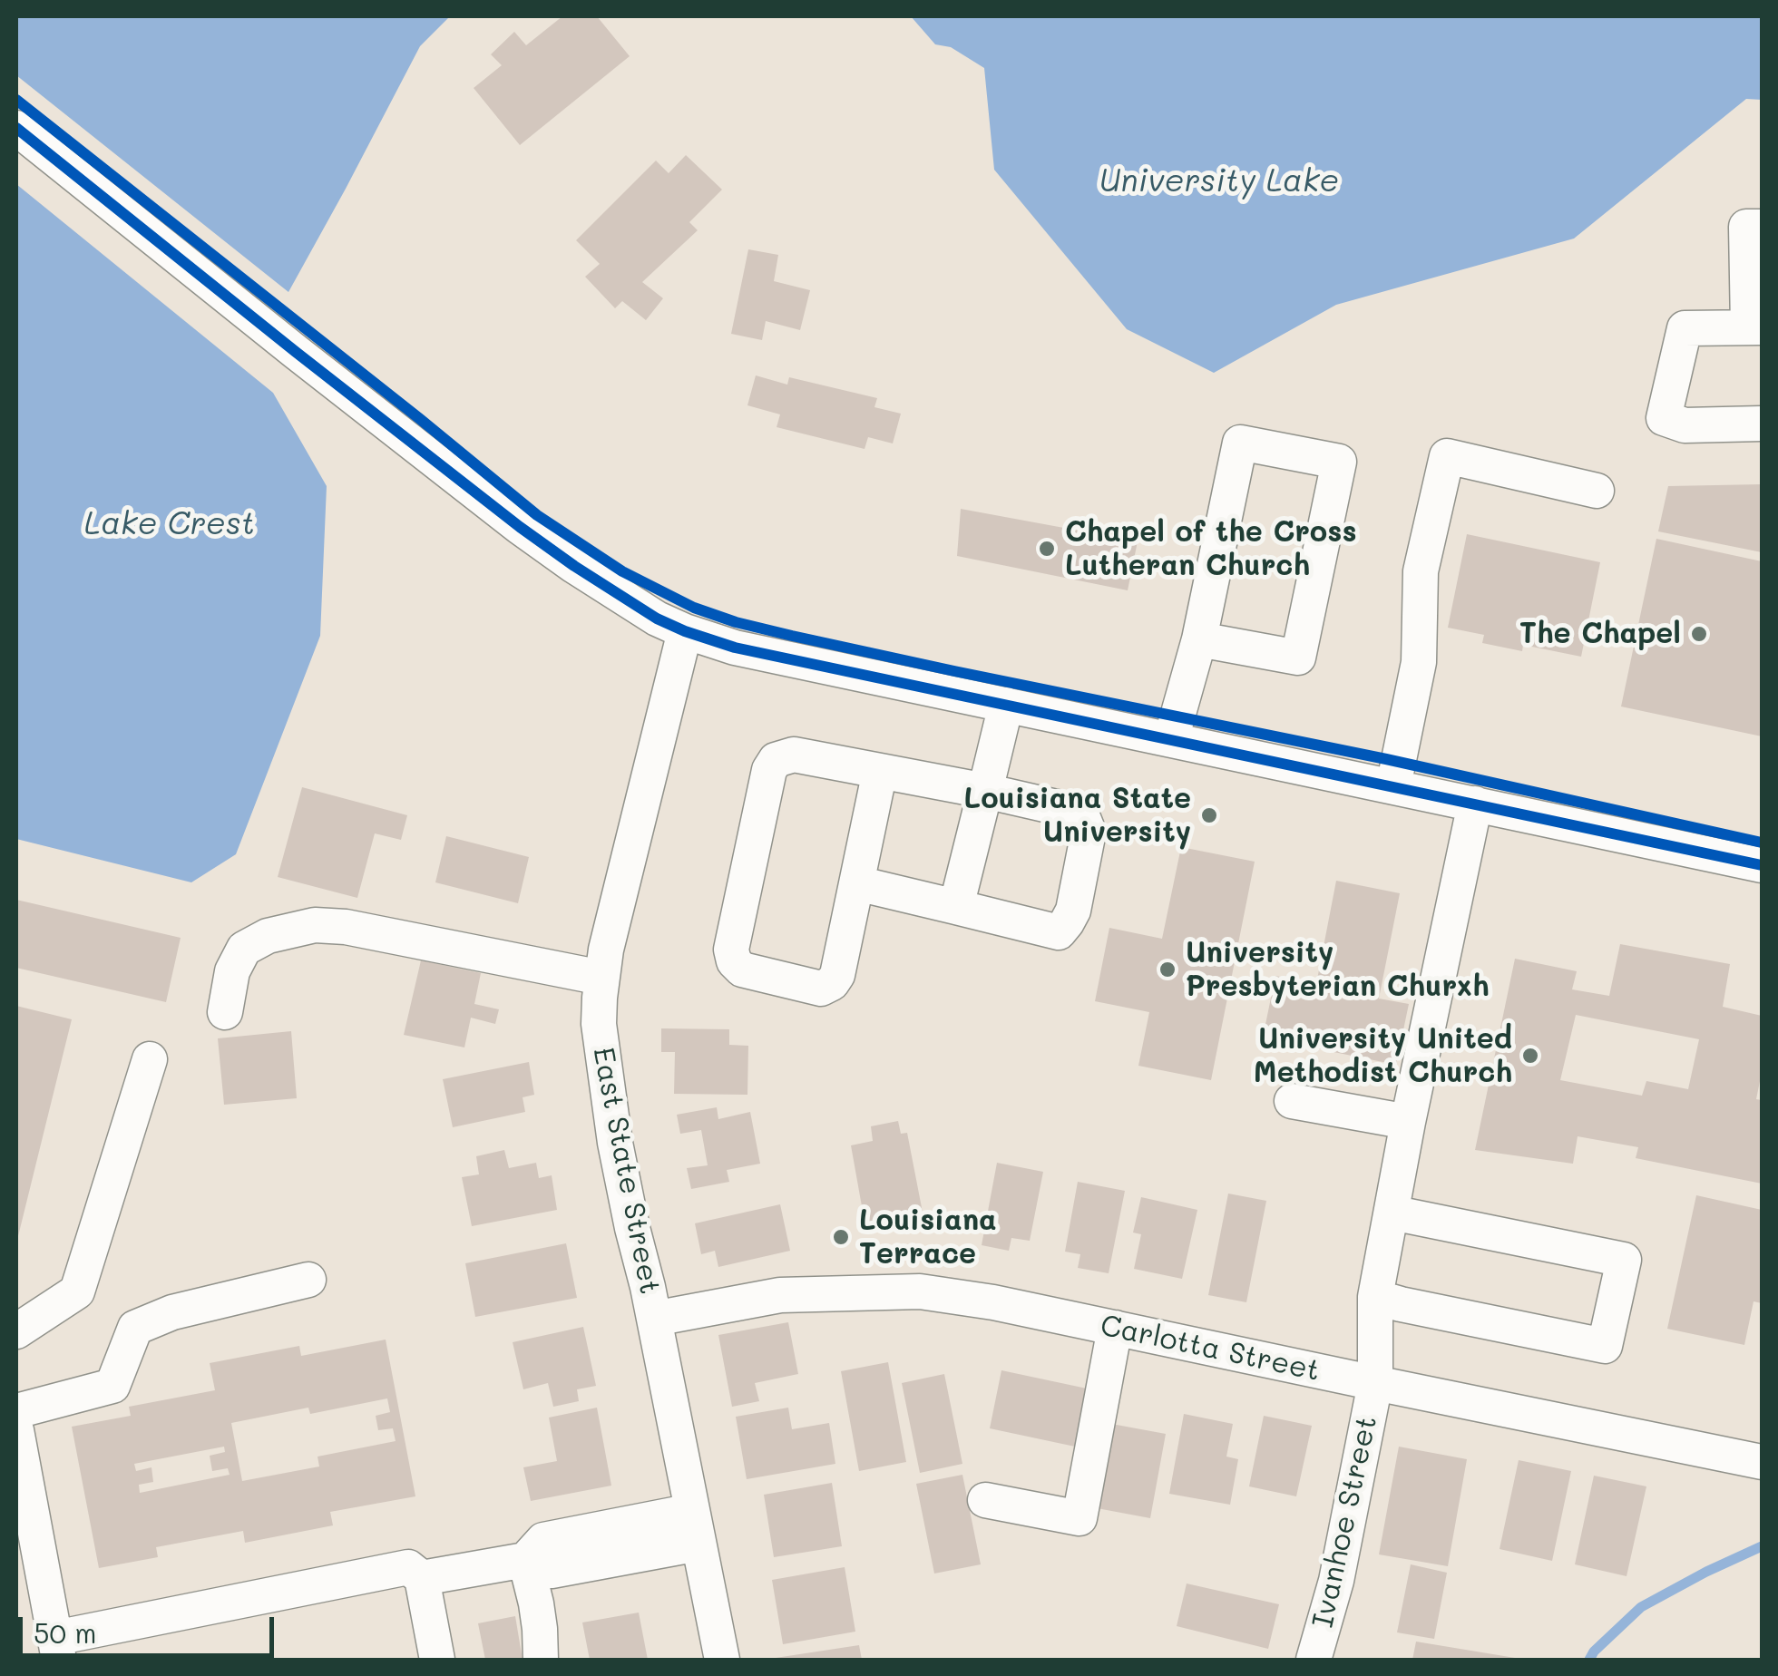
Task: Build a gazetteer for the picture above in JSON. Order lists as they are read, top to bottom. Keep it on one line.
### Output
{"streets":{"street":["East State Street","Carlotta Street","Ivanhoe Street"]},"crossings":[["East State Street","Carlotta Street"],["Carlotta Street","Ivanhoe Street"]],"water":["University Lake","Lake Crest"],"places":["Chapel of the Cross Lutheran Church","The Chapel","Louisiana State University","University Presbyterian Churxh","University United Methodist Church","Louisiana Terrace"],"scale_bar":"50 m"}
